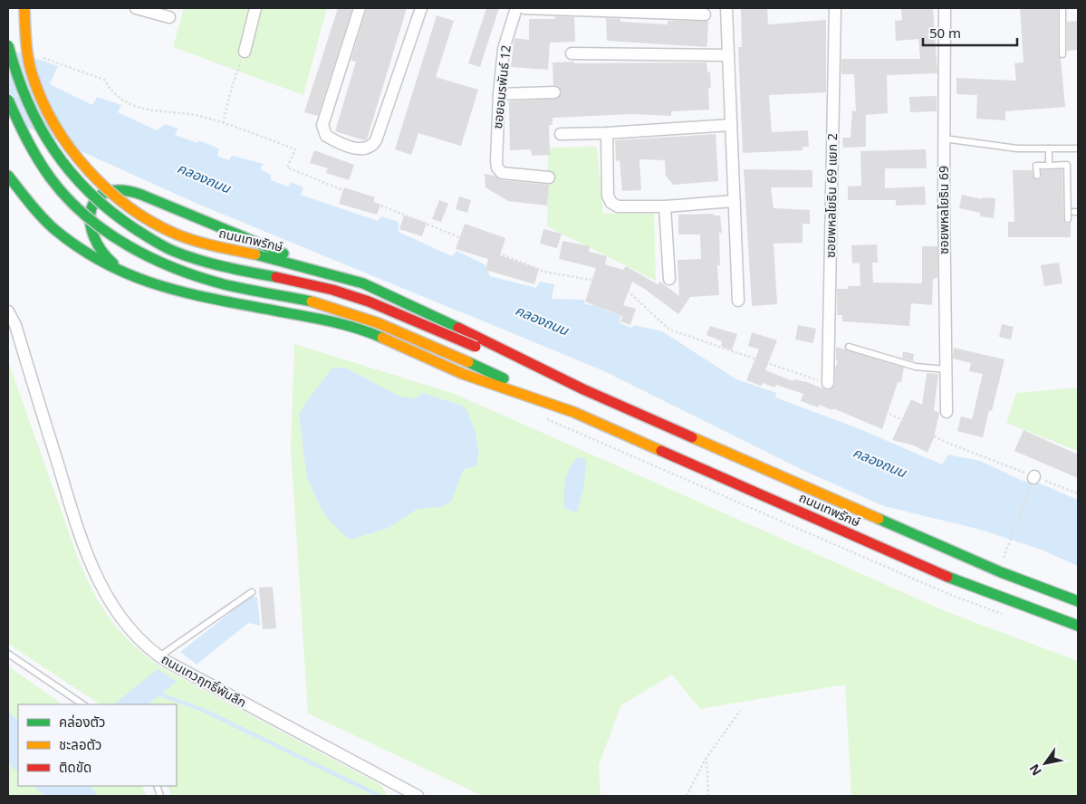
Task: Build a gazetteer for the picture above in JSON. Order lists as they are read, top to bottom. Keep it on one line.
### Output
{"streets":{"main road":["ถนนเทพรักษ์"],"street":["ซอยอมรพันธ์ 12","ซอยพหลโยธิน 69 แยก 2","ซอยพหลโยธิน 69","ถนนเทวฤทธิ์พันลึก"]},"water":["คลองถนน"],"legend":["คล่องตัว","ชะลอตัว","ติดขัด"],"scale_bar":"50 m","north":"bottom left"}
